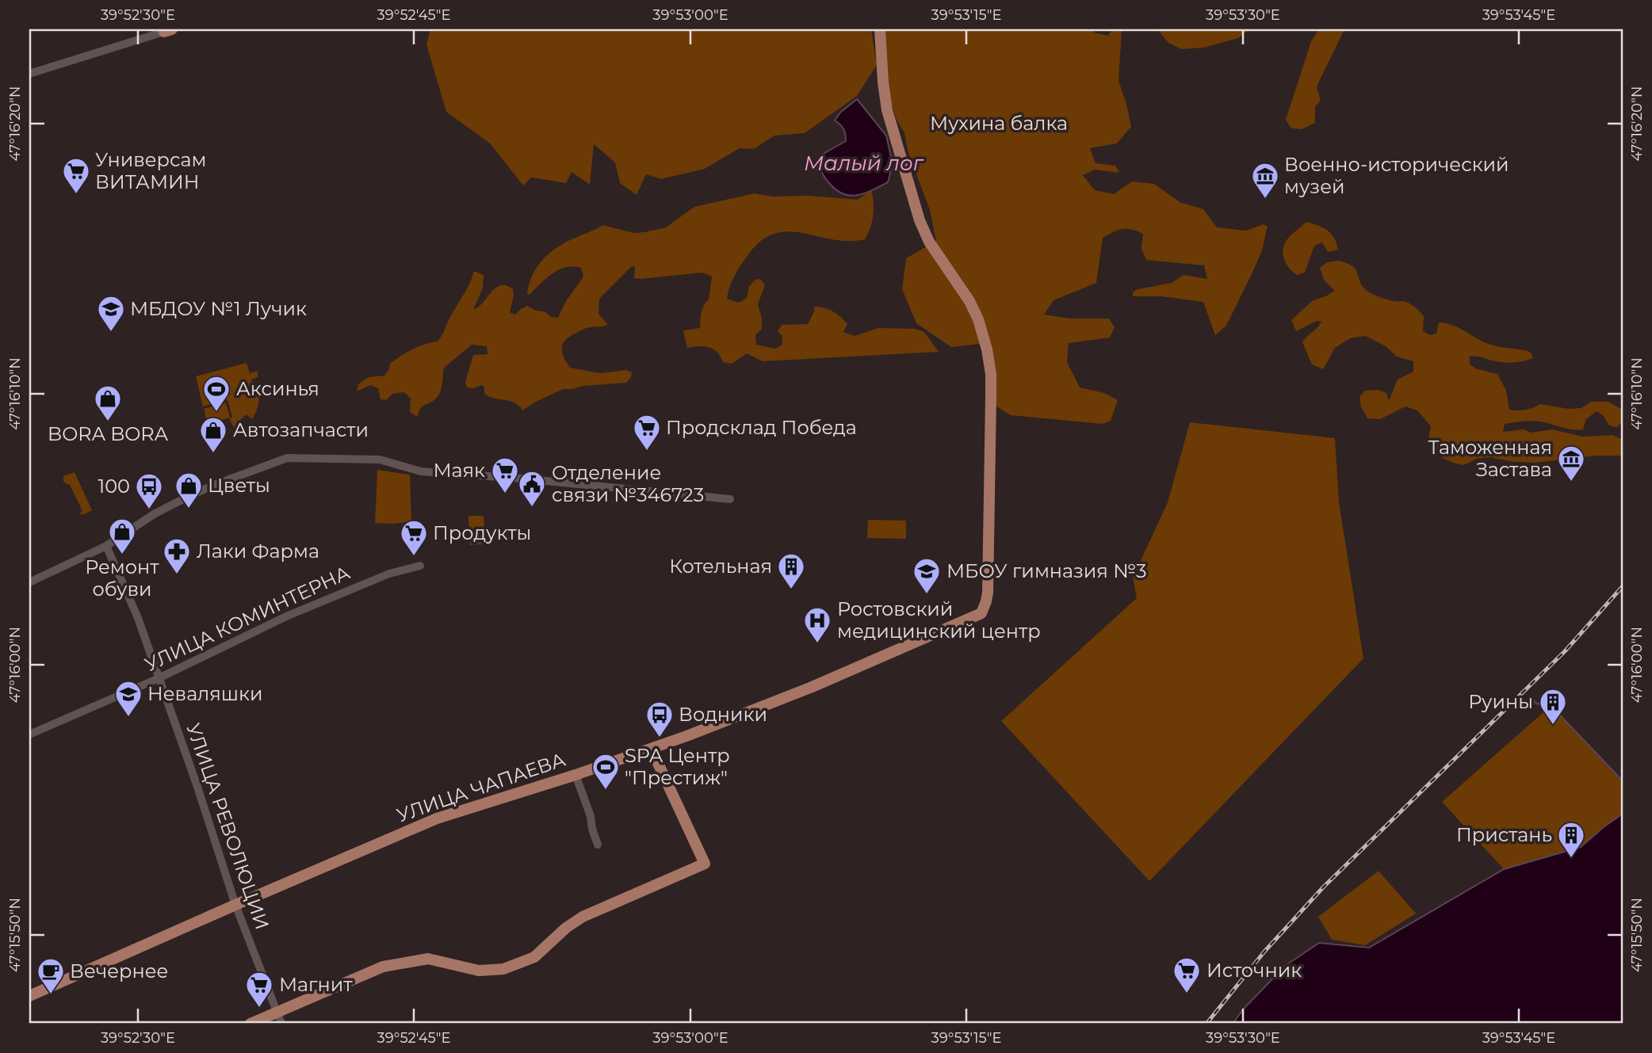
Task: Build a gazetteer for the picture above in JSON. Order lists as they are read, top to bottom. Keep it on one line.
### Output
{"streets":{"main road":["УЛИЦА ЧАПАЕВА"],"street":["УЛИЦА КОМИНТЕРНА","УЛИЦА РЕВОЛЮЦИИ"]},"crossings":[["УЛИЦА КОМИНТЕРНА","УЛИЦА РЕВОЛЮЦИИ"],["УЛИЦА ЧАПАЕВА","УЛИЦА РЕВОЛЮЦИИ"]],"water":["Малый лог"],"parks":["Мухина балка"],"places":{"supermarket":["Универсам ВИТАМИН","Продсклад Победа","Маяк","Продукты","Источник","Магнит"],"museum":["Военно-исторический музей","Таможенная Застава"],"school or university":["МБДОУ №1 Лучик","МБОУ гимназия №3","Неваляшки"],"sports":["Аксинья","SPA Центр \"Престиж\""],"shop":["BORA BORA","Автозапчасти","Цветы","Ремонт обуви"],"public building":["Отделение связи №346723"],"bus stop":["100","Водники"],"pharmacy":["Лаки Фарма"],"building":["Котельная","Руины","Пристань"],"hospital":["Ростовский медицинский центр"],"cafe":["Вечернее"]},"coordinates":["39°52'30\"E","39°52'45\"E","39°53'00\"E","39°53'15\"E","39°53'30\"E","39°53'45\"E","47°16'20\"N","47°16'10\"N","47°16'00\"N","47°15'50\"N"]}
